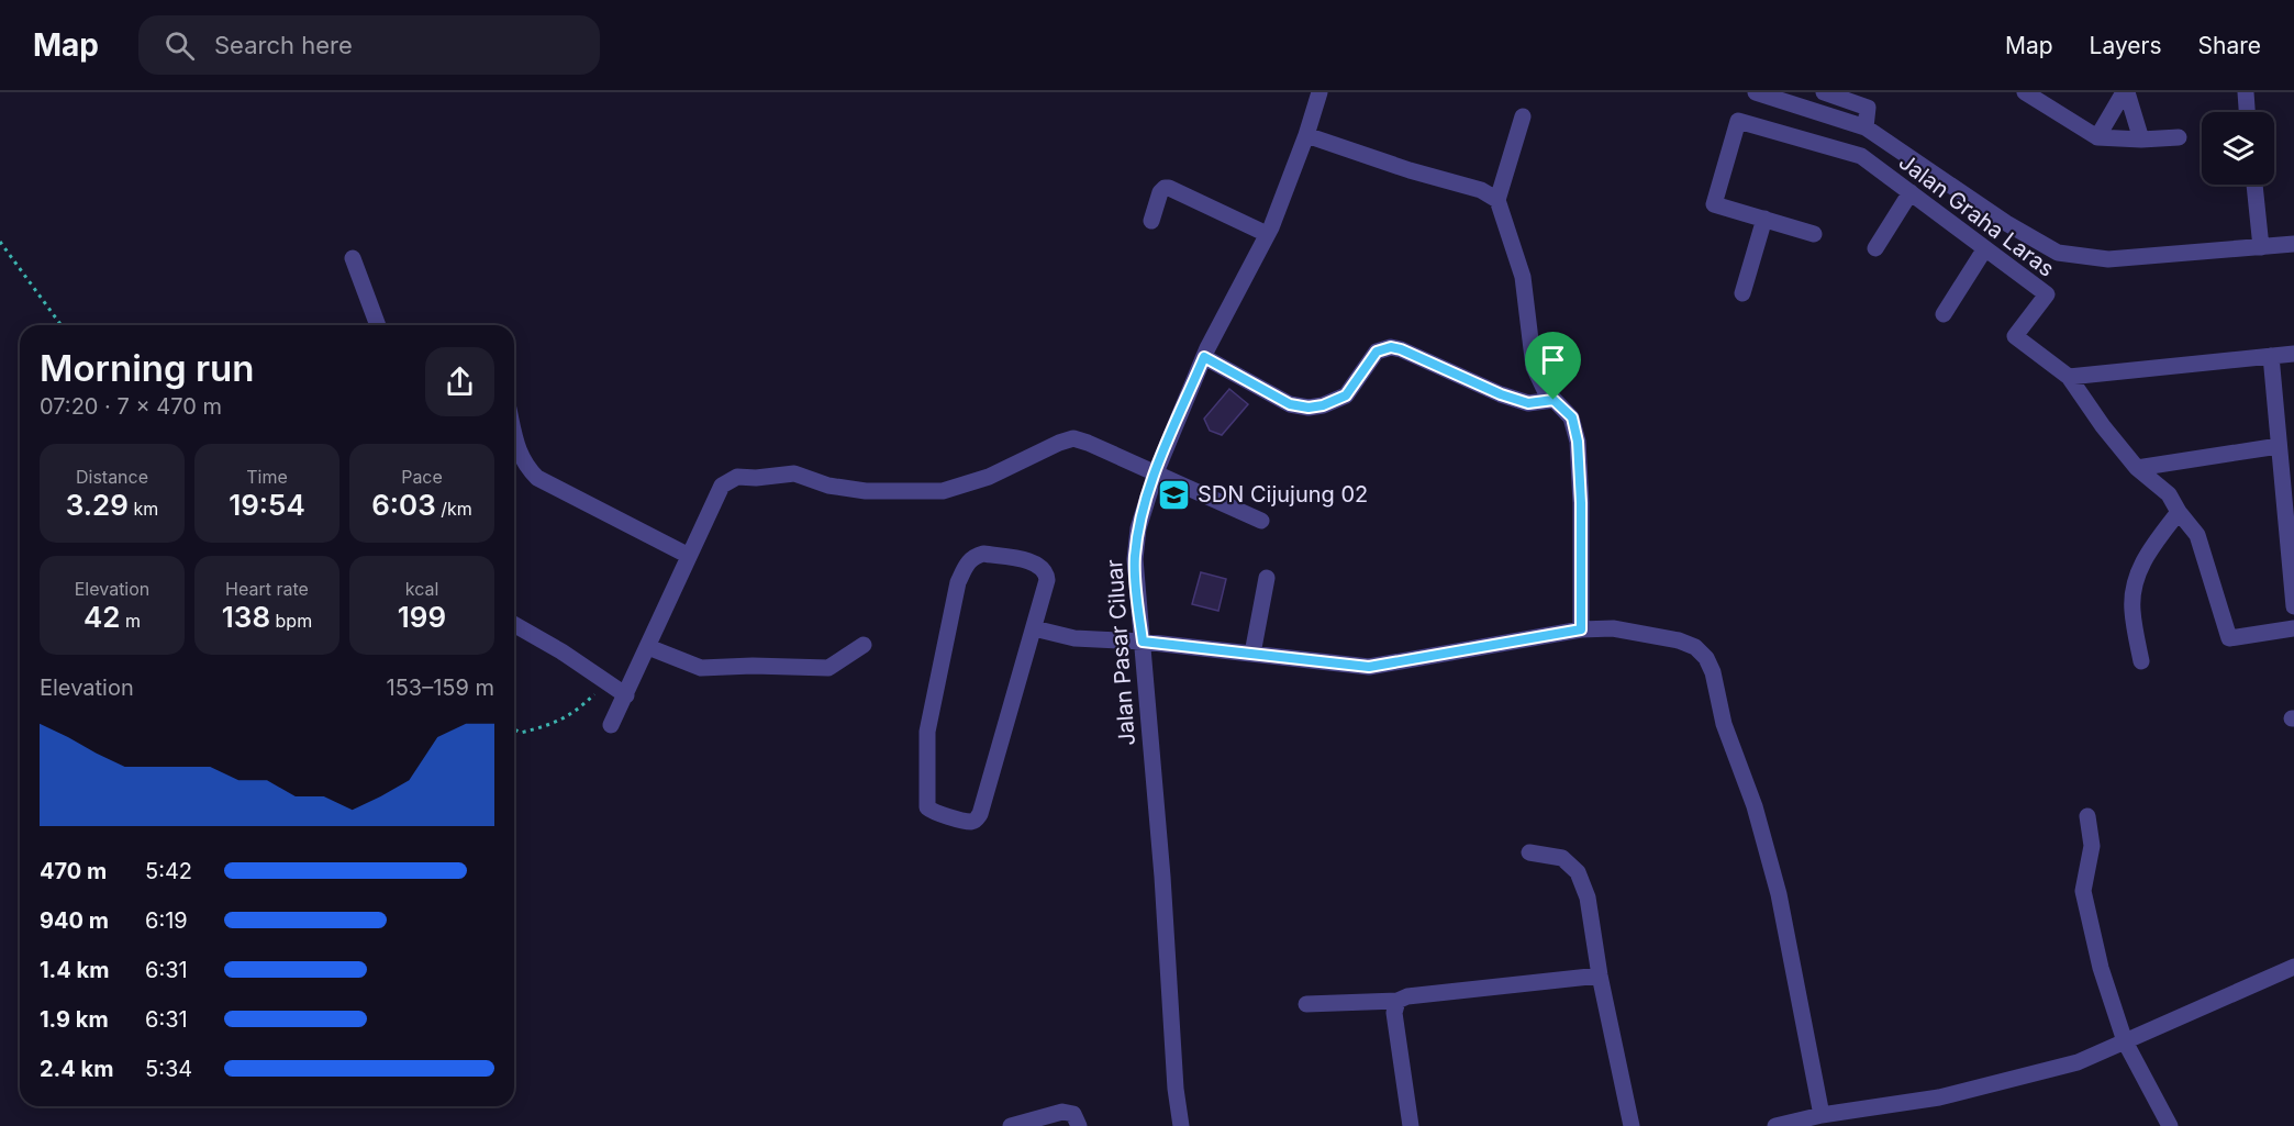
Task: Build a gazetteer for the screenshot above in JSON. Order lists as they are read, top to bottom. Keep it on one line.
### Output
{"streets":{"street":["Jalan Graha Laras","Jalan Pasar Ciluar"]},"places":{"school or university":["SDN Cijujung 02"]},"page":{"header":"Map","search":"Search here","nav":["Map","Layers","Share"],"heading":["Morning run","07:20 · 7 × 470 m"],"stats":[["Distance","3.29 km"],["Time","19:54"],["Pace","6:03 /km"],["Elevation","42 m"],["Heart rate","138 bpm"],["kcal","199"]],"chart":["Elevation","153–159 m"],"list":[{"name":"470 m","note":"5:42"},{"name":"940 m","note":"6:19"},{"name":"1.4 km","note":"6:31"},{"name":"1.9 km","note":"6:31"},{"name":"2.4 km","note":"5:34"}]}}
